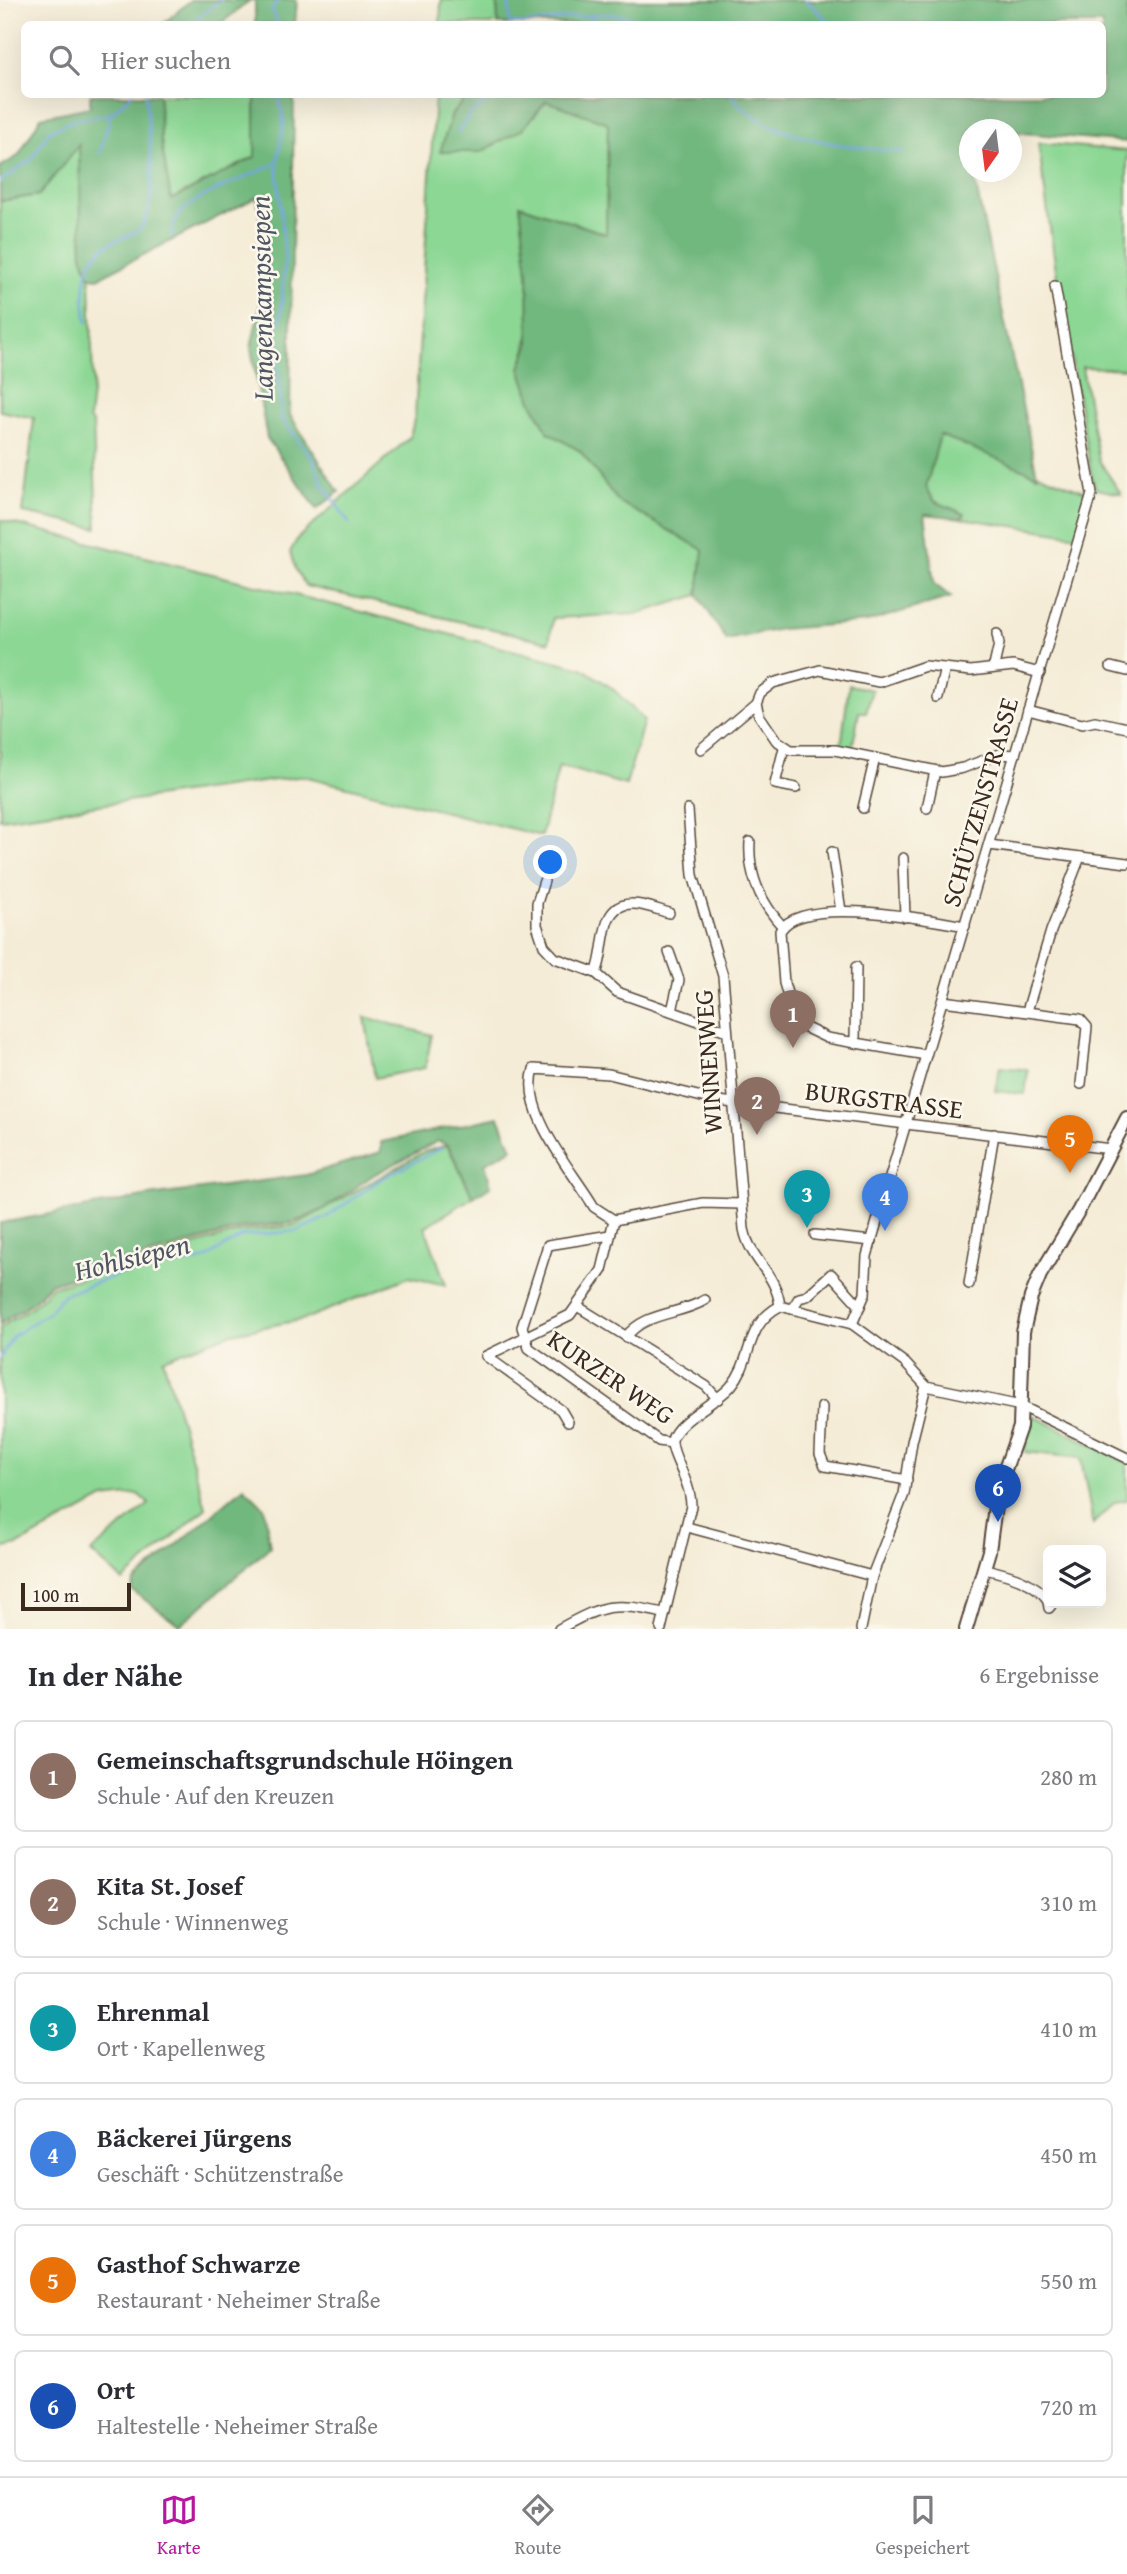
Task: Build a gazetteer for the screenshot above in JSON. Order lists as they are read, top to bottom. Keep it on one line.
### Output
{"streets":{"street":["SCHÜTZENSTRASSE","WINNENWEG","BURGSTRASSE","KURZER WEG"]},"crossings":[["SCHÜTZENSTRASSE","BURGSTRASSE"],["WINNENWEG","BURGSTRASSE"]],"water":["Langenkampsiepen","Hohlsiepen"],"scale_bar":"100 m","north":"bottom","page":{"search":"Hier suchen","pins":["1","2","5","3","4","6"],"scale":"100 m","heading":["In der Nähe","6 Ergebnisse"],"list":[{"mark":"1","name":"Gemeinschaftsgrundschule Höingen","note":"Schule · Auf den Kreuzen","value":"280 m"},{"mark":"2","name":"Kita St. Josef","note":"Schule · Winnenweg","value":"310 m"},{"mark":"3","name":"Ehrenmal","note":"Ort · Kapellenweg","value":"410 m"},{"mark":"4","name":"Bäckerei Jürgens","note":"Geschäft · Schützenstraße","value":"450 m"},{"mark":"5","name":"Gasthof Schwarze","note":"Restaurant · Neheimer Straße","value":"550 m"},{"mark":"6","name":"Ort","note":"Haltestelle · Neheimer Straße","value":"720 m"}],"nav":["Karte","Route","Gespeichert"]}}
